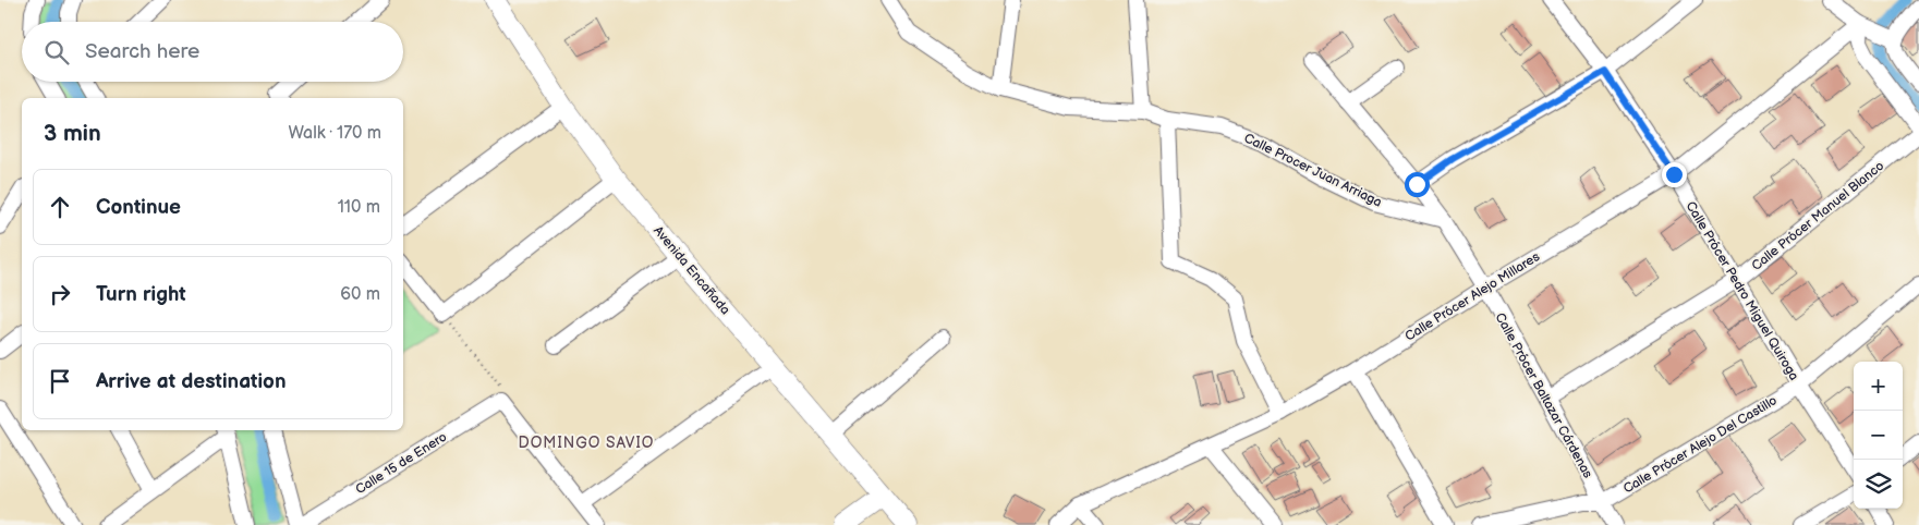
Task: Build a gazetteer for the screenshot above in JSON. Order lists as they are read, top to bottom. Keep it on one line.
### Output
{"streets":{"main road":["Avenida Encañada"],"street":["Calle Procer Juan Arriaga","Calle Prócer Manuel Blanco","Calle Prócer Pedro Miguel Quiroga","Calle Prócer Alejo Millares","Calle Prócer Baltazar Cárdenas","Calle Prócer Alejo Del Castillo","Calle 15 de Enero"]},"crossings":[["Calle Procer Juan Arriaga","Calle Prócer Baltazar Cárdenas"],["Calle Prócer Manuel Blanco","Calle Prócer Pedro Miguel Quiroga"],["Calle Prócer Manuel Blanco","Calle Prócer Baltazar Cárdenas"],["Calle Prócer Pedro Miguel Quiroga","Calle Prócer Alejo Millares"],["Calle Prócer Pedro Miguel Quiroga","Calle Prócer Alejo Del Castillo"],["Calle Prócer Alejo Millares","Calle Prócer Baltazar Cárdenas"],["Calle Prócer Baltazar Cárdenas","Calle Prócer Alejo Del Castillo"]],"districts":["DOMINGO SAVIO"],"page":{"search":"Search here","heading":["3 min","Walk · 170 m"],"list":[["Continue","110 m"],["Turn right","60 m"],"Arrive at destination"],"map_buttons":["+","−"]}}
